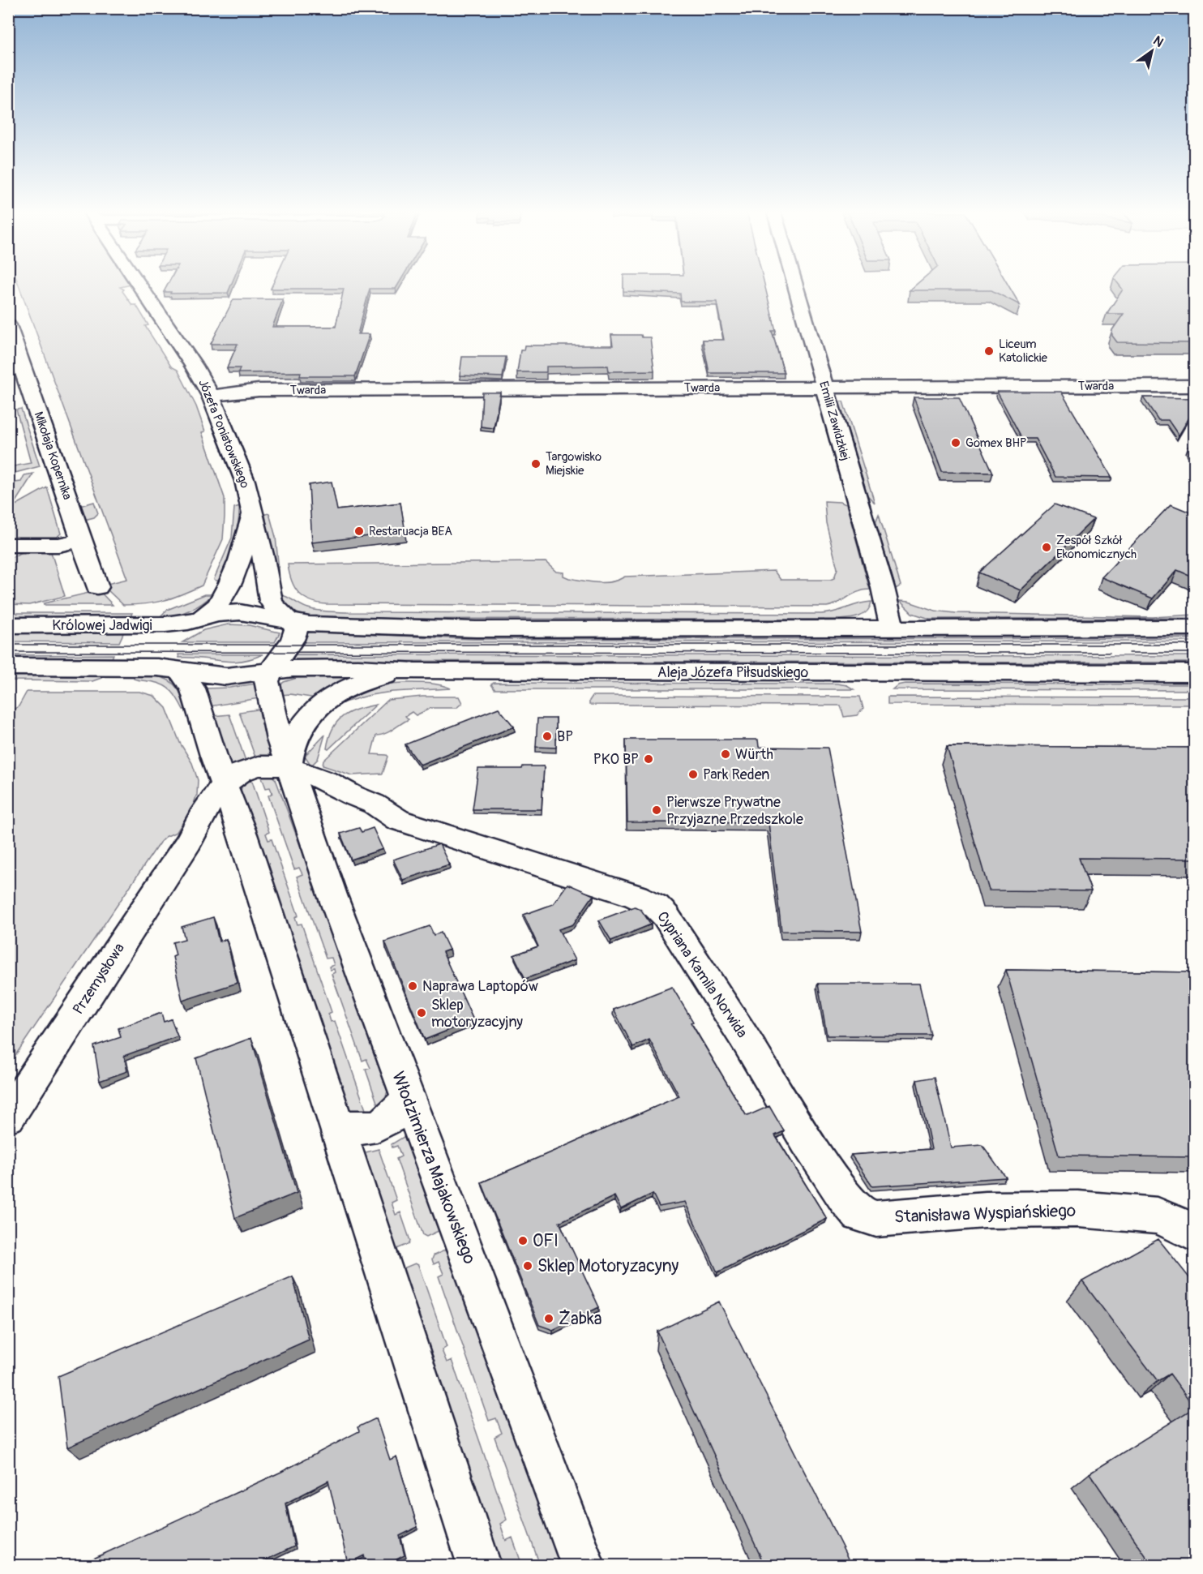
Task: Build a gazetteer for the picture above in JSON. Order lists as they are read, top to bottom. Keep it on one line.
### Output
{"streets":{"street":["Twarda","Emilii Zawidzkiej","Józefa Poniatowskiego","Mikołaja Kopernika","Królowej Jadwigi","Aleja Józefa Piłsudskiego","Cypriana Kamila Norwida","Przemysłowa","Włodzimierza Majakowskiego","Stanisława Wyspiańskiego"]},"crossings":[["Twarda","Emilii Zawidzkiej"],["Twarda","Józefa Poniatowskiego"],["Józefa Poniatowskiego","Królowej Jadwigi"],["Józefa Poniatowskiego","Aleja Józefa Piłsudskiego"],["Aleja Józefa Piłsudskiego","Włodzimierza Majakowskiego"],["Cypriana Kamila Norwida","Włodzimierza Majakowskiego"],["Cypriana Kamila Norwida","Stanisława Wyspiańskiego"]],"places":["Liceum Katolickie","Gomex BHP","Targowisko Miejskie","Restaruacja BEA","Zespół Szkół Ekonomicznych","BP","Würth","PKO BP","Park Reden","Pierwsze Prywatne Przyjazne Przedszkole","Naprawa Laptopów","Sklep motoryzacyjny","OFI","Sklep Motoryzacyny","Żabka"],"north":"top right"}
